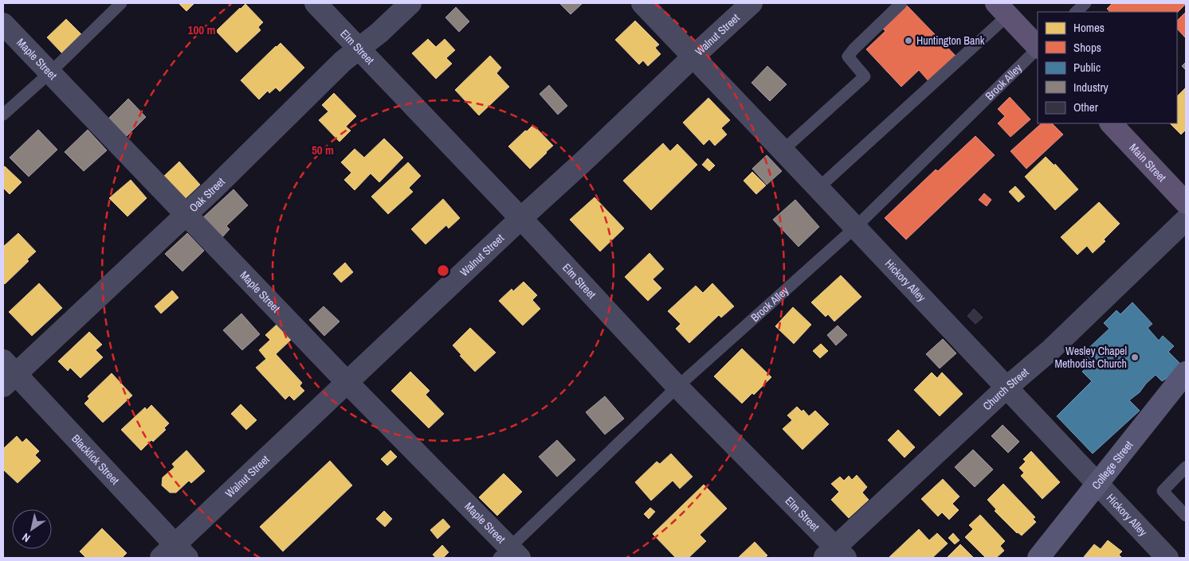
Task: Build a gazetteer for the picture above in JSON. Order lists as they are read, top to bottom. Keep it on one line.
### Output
{"streets":{"main road":["Main Street","College Street"],"street":["Walnut Street","Elm Street","Maple Street","Oak Street","Hickory Alley","Church Street","Blacklick Street"],"lane":["Brook Alley"]},"crossings":[["Walnut Street","Elm Street"],["Walnut Street","Maple Street"],["Walnut Street","Hickory Alley"],["Walnut Street","Blacklick Street"],["Elm Street","Brook Alley"],["Elm Street","Oak Street"],["Elm Street","Church Street"],["Maple Street","Brook Alley"],["Maple Street","Oak Street"],["Brook Alley","Hickory Alley"],["Oak Street","Blacklick Street"],["Hickory Alley","Church Street"],["Hickory Alley","College Street"]],"places":["Huntington Bank","Wesley Chapel Methodist Church"],"legend":["Homes","Shops","Public","Industry","Other"],"north":"bottom left","rings":["100 m","50 m"]}
